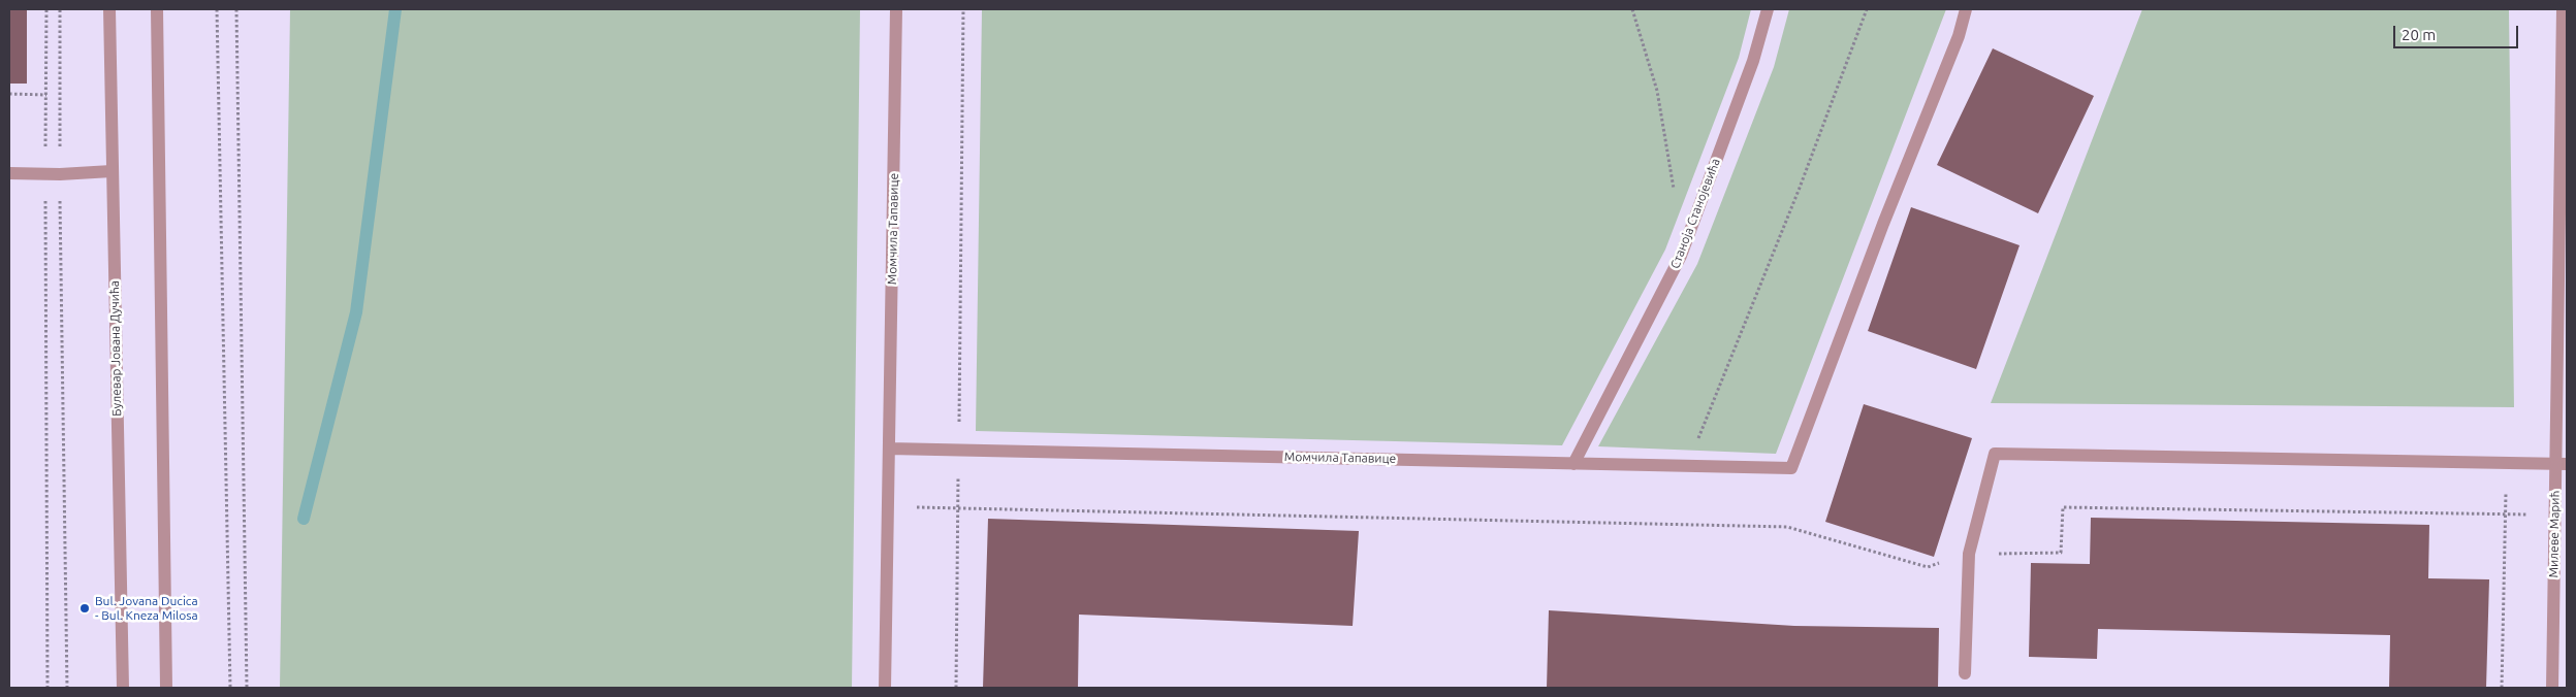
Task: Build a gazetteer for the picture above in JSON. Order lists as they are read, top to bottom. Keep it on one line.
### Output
{"streets":{"street":["Станоја Станојевића","Момчила Тапавице","Булевар Јована Дучића","Милеве Марић"]},"crossings":[["Станоја Станојевића","Момчила Тапавице"]],"places":["Bul. Jovana Ducica - Bul. Kneza Milosa"],"scale_bar":"20 m"}
